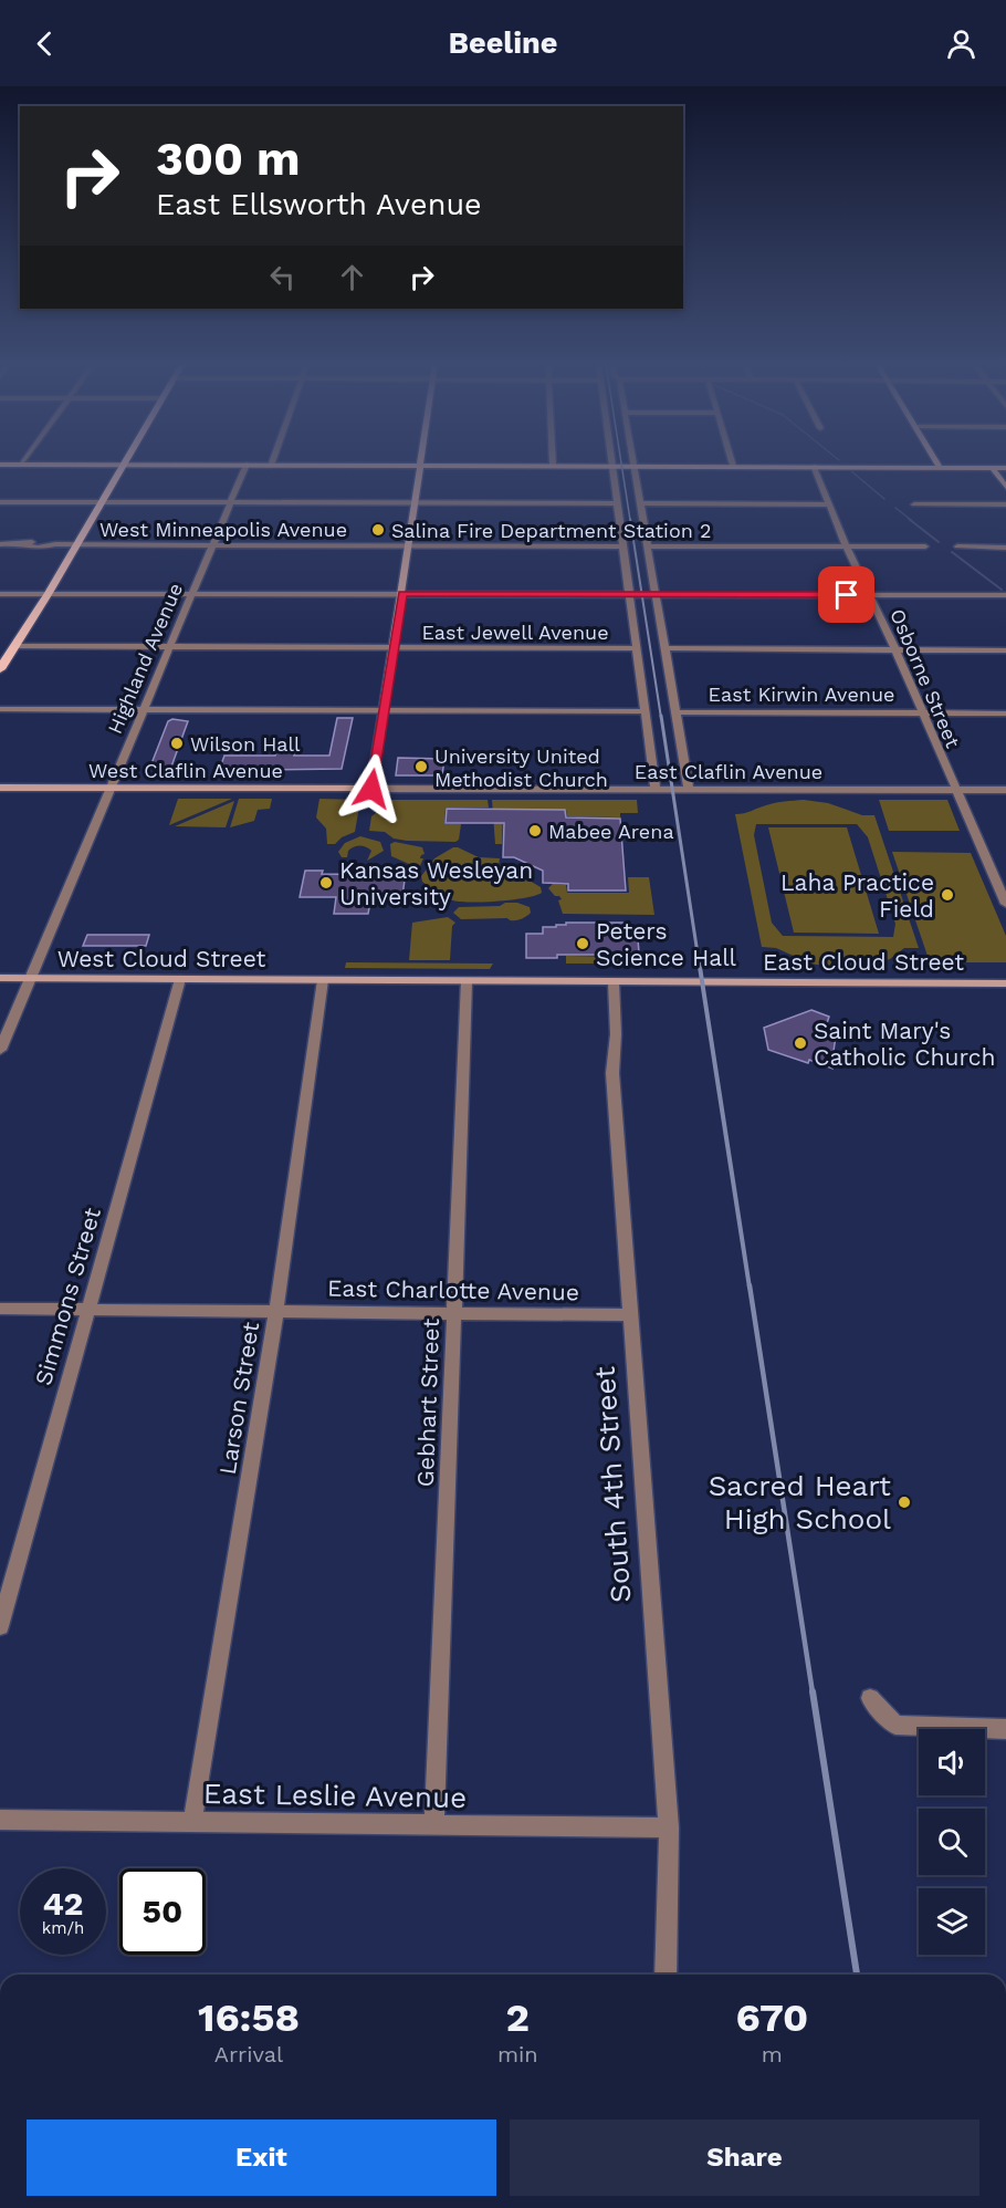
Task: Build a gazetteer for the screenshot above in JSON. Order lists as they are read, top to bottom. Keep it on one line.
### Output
{"streets":{"main road":["West Claflin Avenue","West Cloud Street","East Cloud Street"],"street":["West Minneapolis Avenue","East Jewell Avenue","Highland Avenue","Osborne Street","East Kirwin Avenue","East Claflin Avenue","East Charlotte Avenue","Simmons Street","Larson Street","Gebhart Street","South 4th Street","East Leslie Avenue"]},"crossings":[["West Minneapolis Avenue","Highland Avenue"],["East Jewell Avenue","Highland Avenue"],["Highland Avenue","West Claflin Avenue"],["Highland Avenue","West Cloud Street"],["Osborne Street","East Kirwin Avenue"],["Osborne Street","East Claflin Avenue"],["West Claflin Avenue","East Claflin Avenue"],["West Cloud Street","East Cloud Street"],["West Cloud Street","Simmons Street"],["West Cloud Street","Larson Street"],["East Cloud Street","Larson Street"],["East Cloud Street","Gebhart Street"],["East Cloud Street","South 4th Street"],["East Charlotte Avenue","Simmons Street"],["East Charlotte Avenue","Larson Street"],["East Charlotte Avenue","Gebhart Street"],["East Charlotte Avenue","South 4th Street"],["Larson Street","East Leslie Avenue"],["Gebhart Street","East Leslie Avenue"],["South 4th Street","East Leslie Avenue"]],"places":["Salina Fire Department Station 2","Wilson Hall","University United Methodist Church","Mabee Arena","Kansas Wesleyan University","Laha Practice Field","Peters Science Hall","Saint Mary's Catholic Church","Sacred Heart High School"],"page":{"header":"Beeline","turn":["300 m","East Ellsworth Avenue"],"speed":"42 km/h","limit":"50","eta":["16:58","Arrival","2","min","670","m"],"buttons":["Exit","Share"]}}
